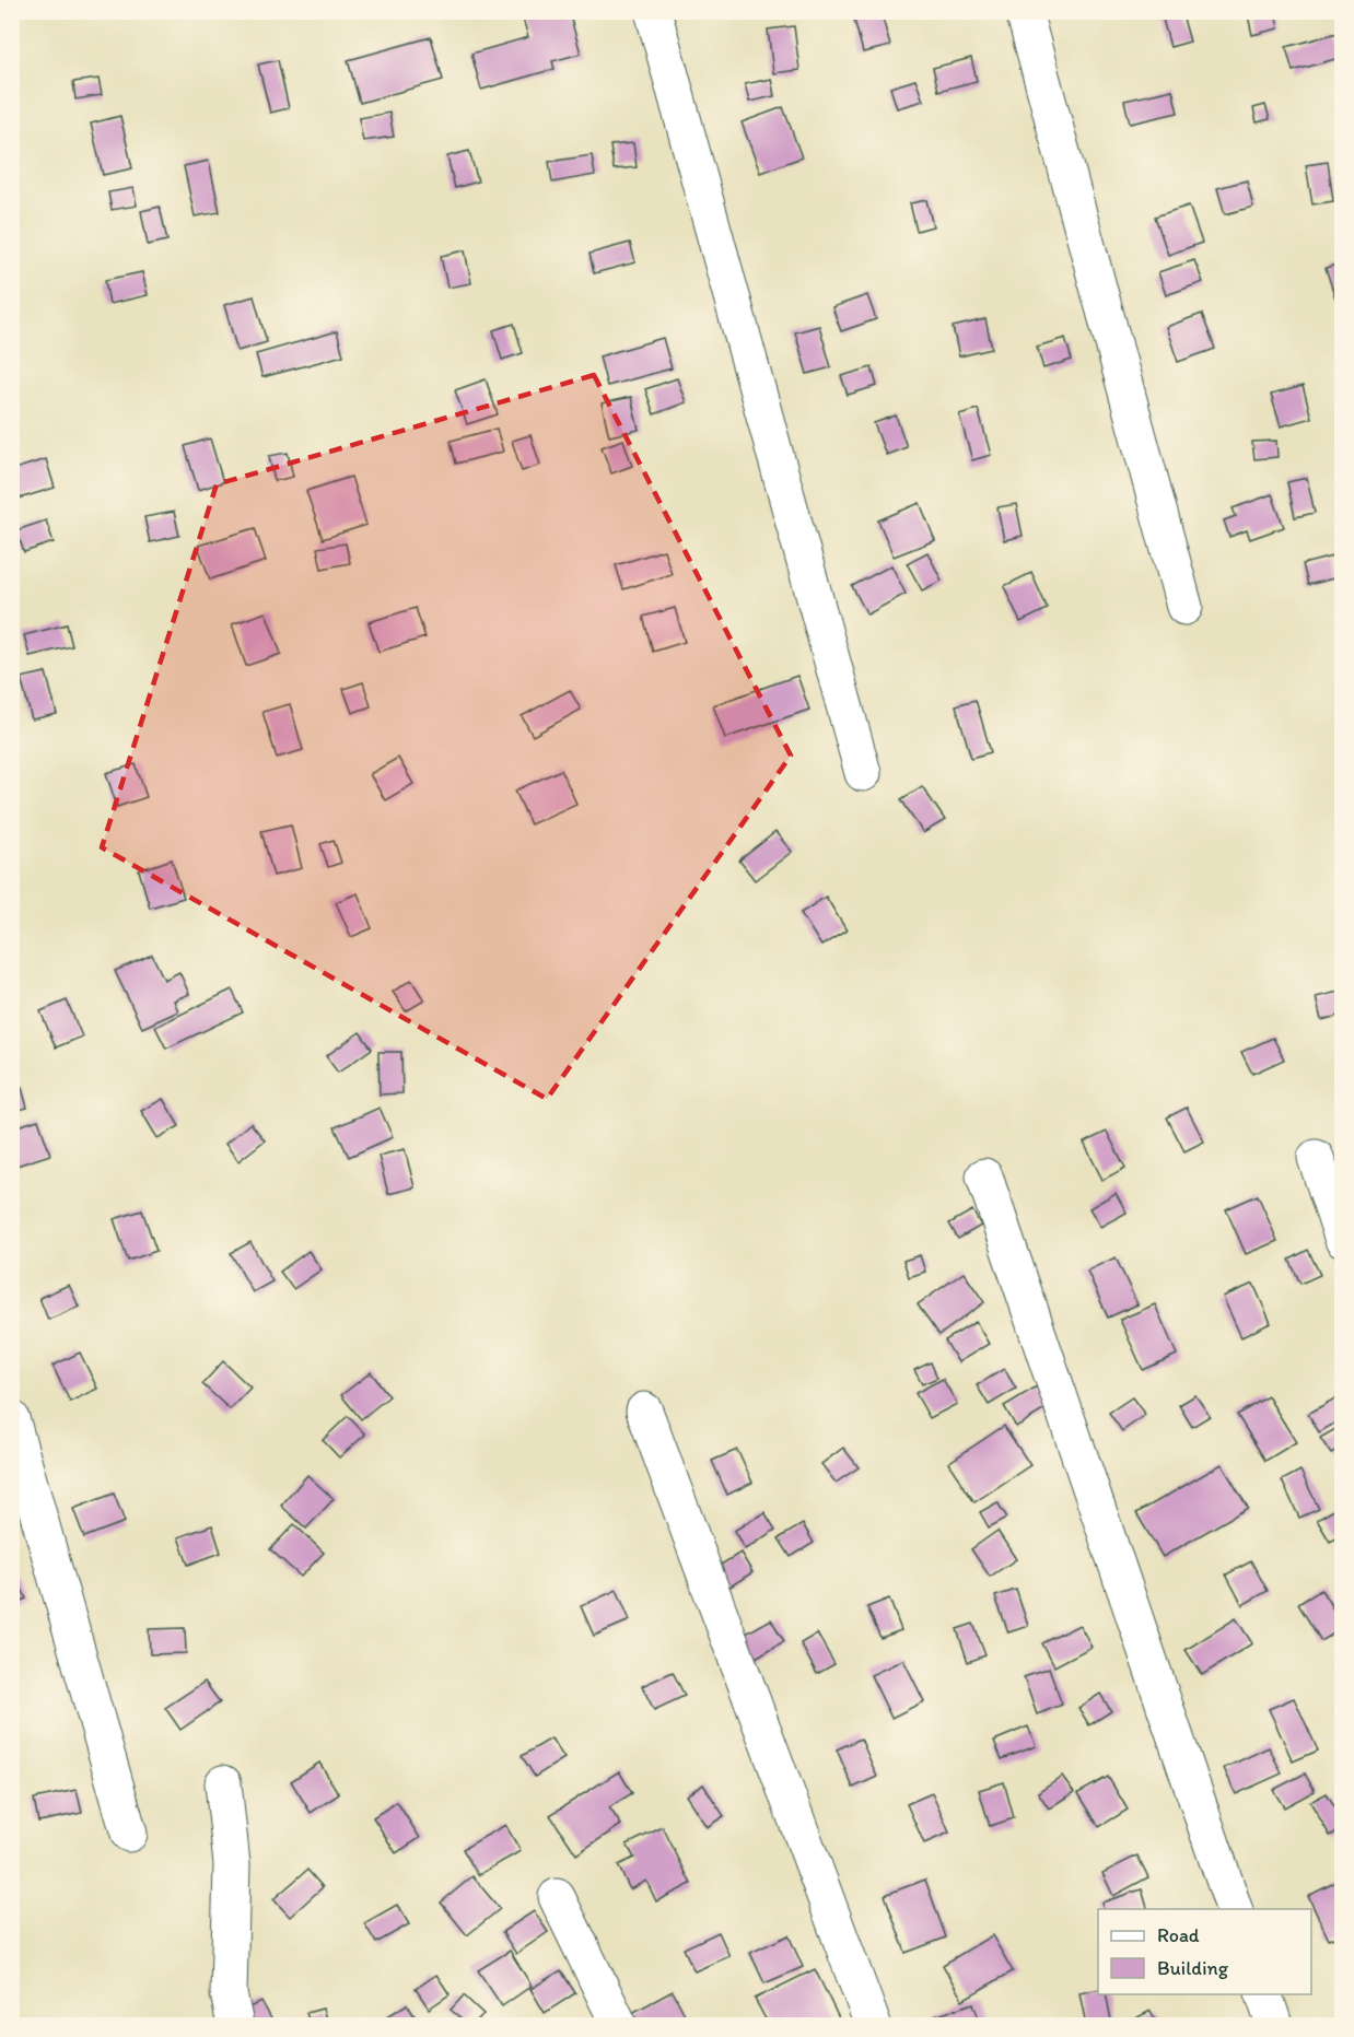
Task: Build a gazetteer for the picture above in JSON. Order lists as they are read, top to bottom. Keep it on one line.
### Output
{"legend":["Road","Building"]}
